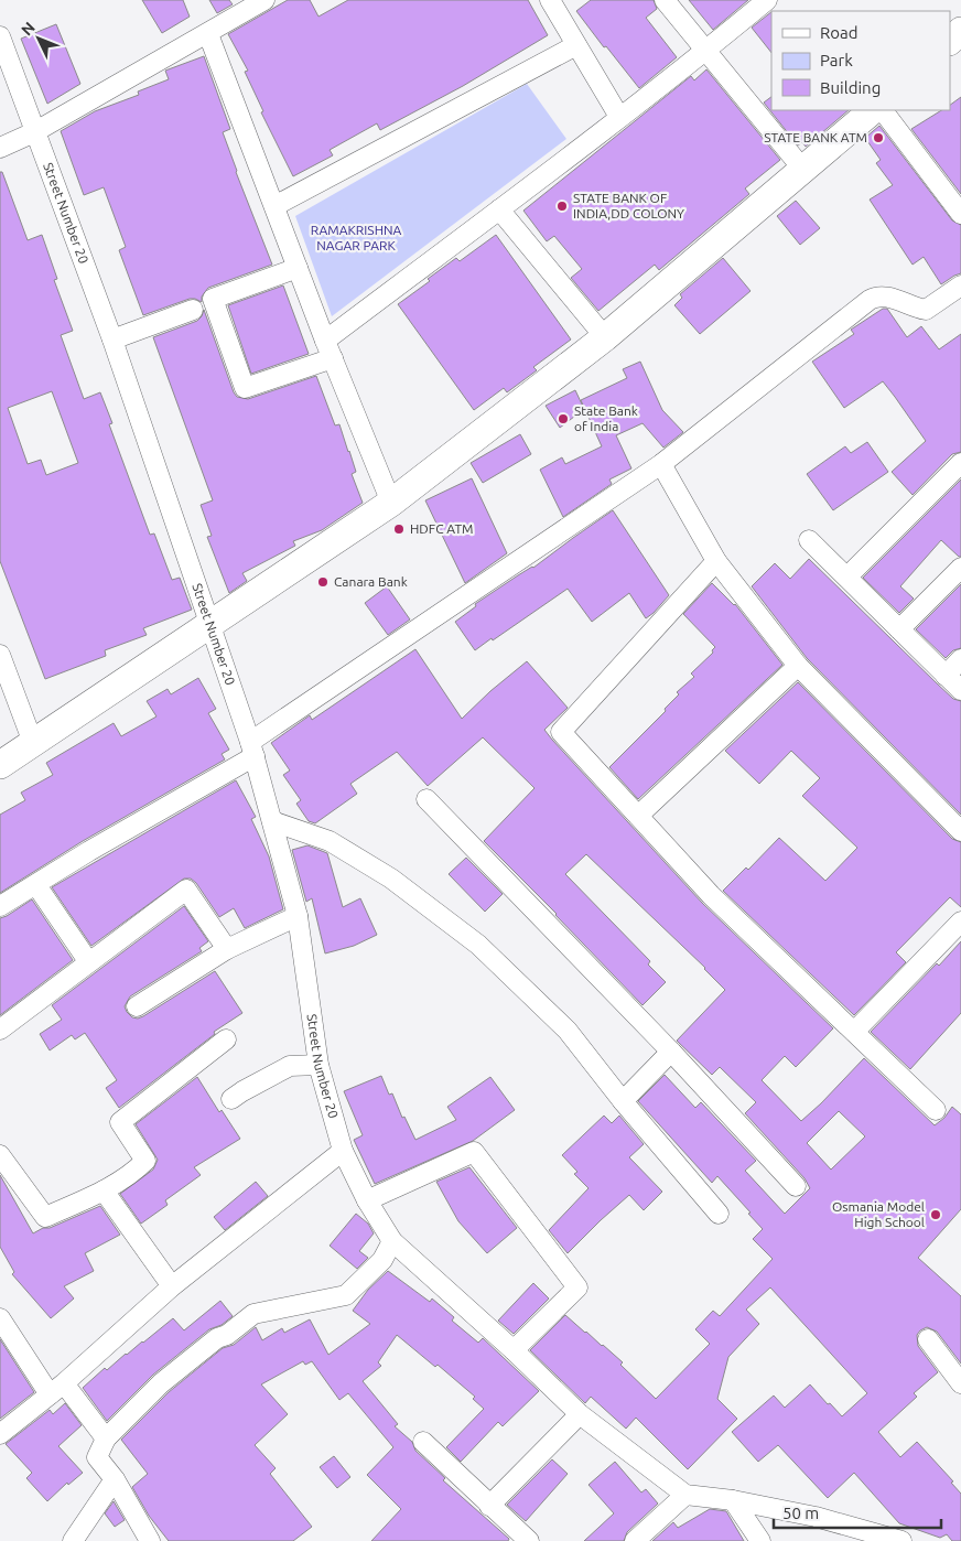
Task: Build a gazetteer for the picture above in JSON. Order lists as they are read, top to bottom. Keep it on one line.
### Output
{"streets":{"street":["Street Number 20"]},"parks":["RAMAKRISHNA NAGAR PARK"],"places":["STATE BANK ATM","STATE BANK OF INDIA,DD COLONY","State Bank of India","HDFC ATM","Canara Bank","Osmania Model High School"],"legend":["Road","Park","Building"],"scale_bar":"50 m","north":"top left"}
